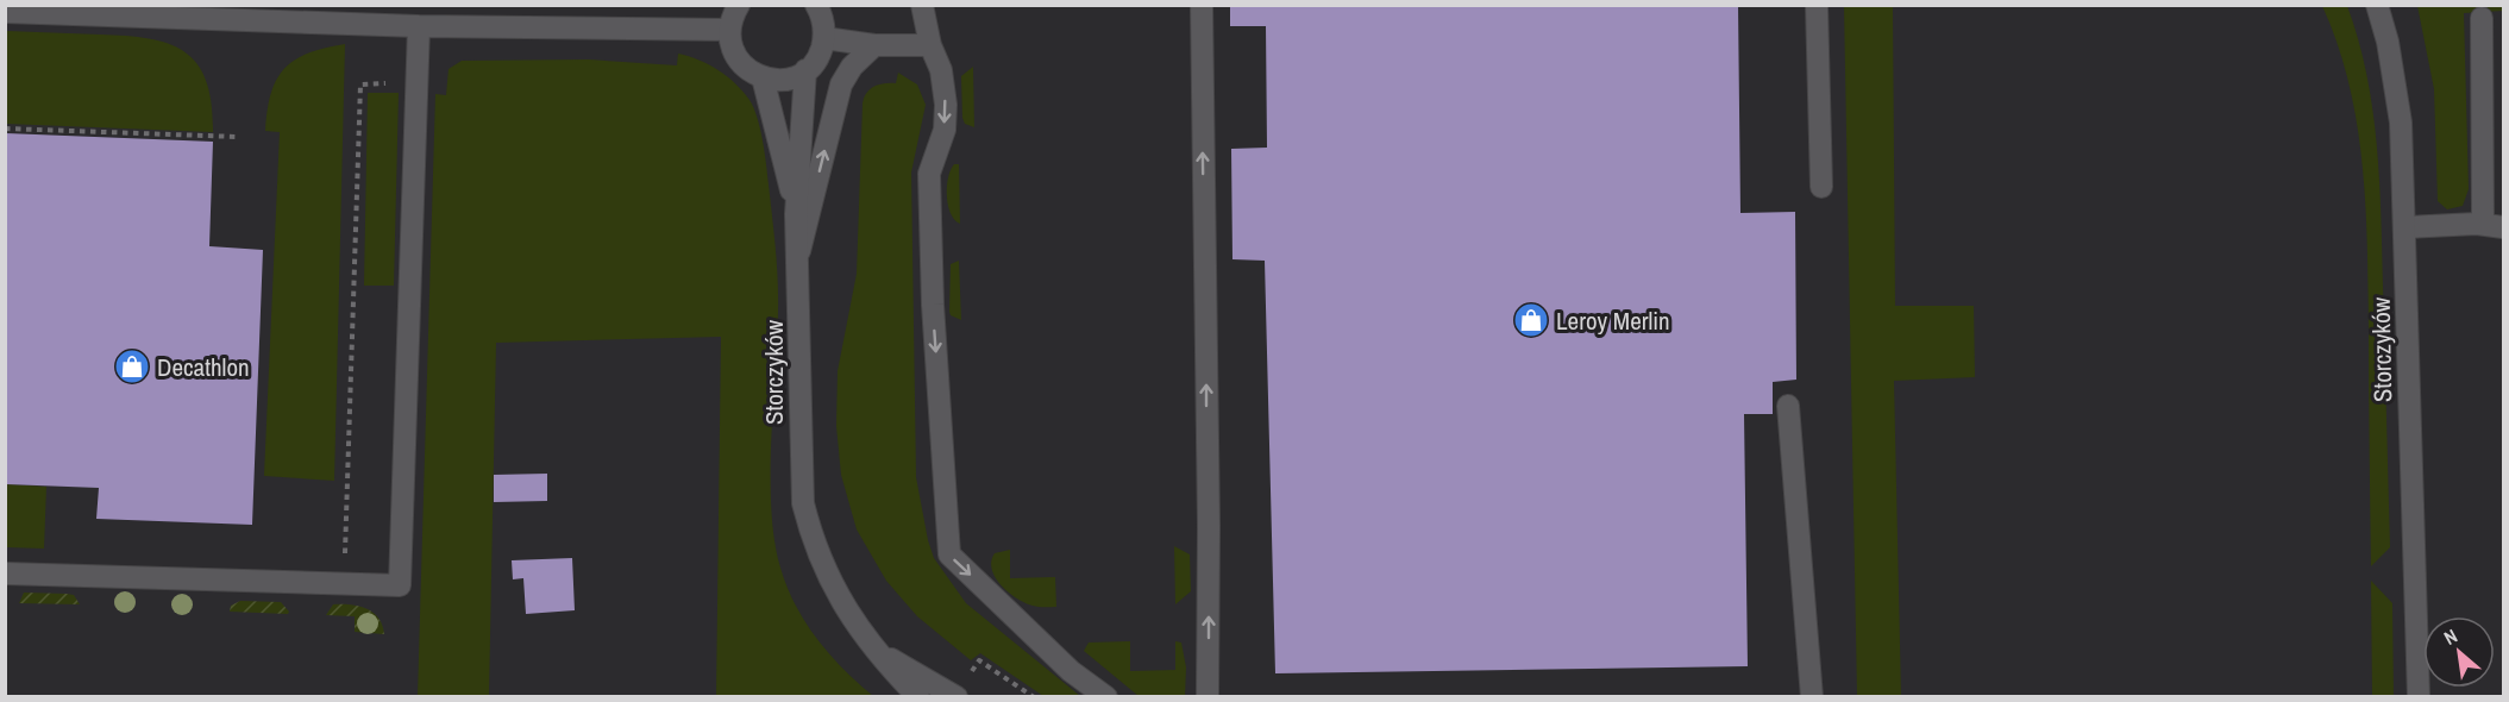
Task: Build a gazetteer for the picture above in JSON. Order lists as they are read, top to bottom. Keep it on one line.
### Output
{"streets":{"street":["Storczyków"]},"places":{"shop":["Leroy Merlin","Decathlon"]},"north":"top left"}
